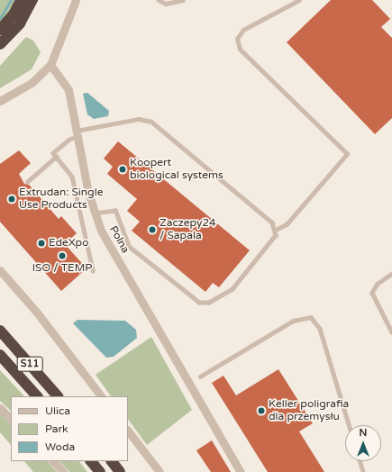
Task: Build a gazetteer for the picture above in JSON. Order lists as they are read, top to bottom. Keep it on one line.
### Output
{"streets":{"highway":["S11"],"street":["Polna"]},"places":["Koopert biological systems","Extrudan: Single Use Products","Zaczepy24 / Sapala","EdeXpo","ISO / TEMP","Keller poligrafia dla przemysłu"],"legend":["Ulica","Park","Woda"],"north":"top"}
